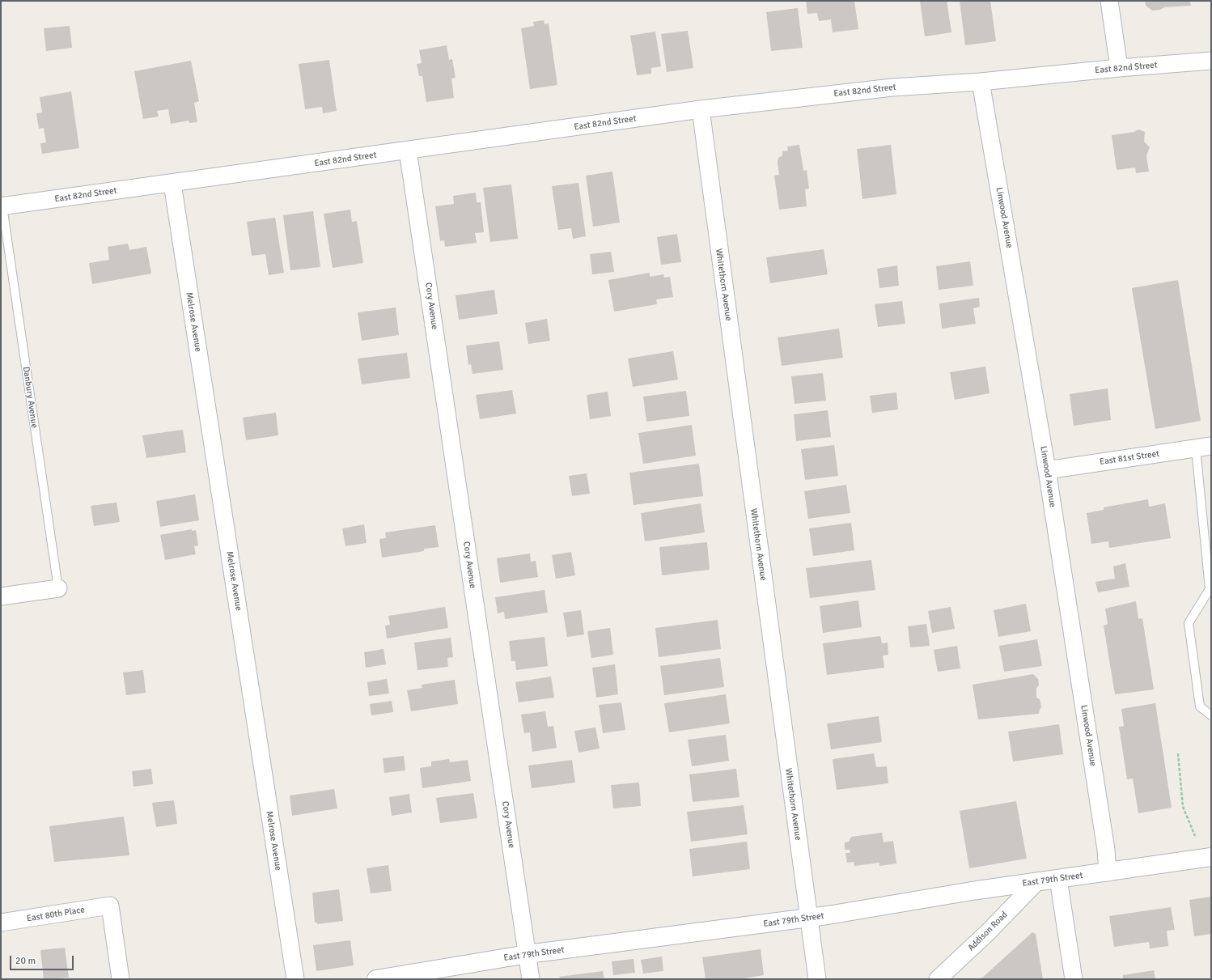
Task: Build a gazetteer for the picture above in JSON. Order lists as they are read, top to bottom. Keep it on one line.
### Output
{"streets":{"main road":["East 79th Street"],"street":["East 82nd Street","Linwood Avenue","Whitethorn Avenue","Cory Avenue","Melrose Avenue","East 81st Street","East 80th Place","Addison Road"],"lane":["Danbury Avenue"]},"crossings":[["East 82nd Street","Linwood Avenue"],["East 82nd Street","Whitethorn Avenue"],["East 82nd Street","Cory Avenue"],["East 82nd Street","Melrose Avenue"],["East 82nd Street","Danbury Avenue"],["Linwood Avenue","East 81st Street"],["Linwood Avenue","East 79th Street"],["Whitethorn Avenue","East 79th Street"],["Cory Avenue","East 79th Street"],["East 79th Street","Addison Road"]],"scale_bar":"20 m"}
